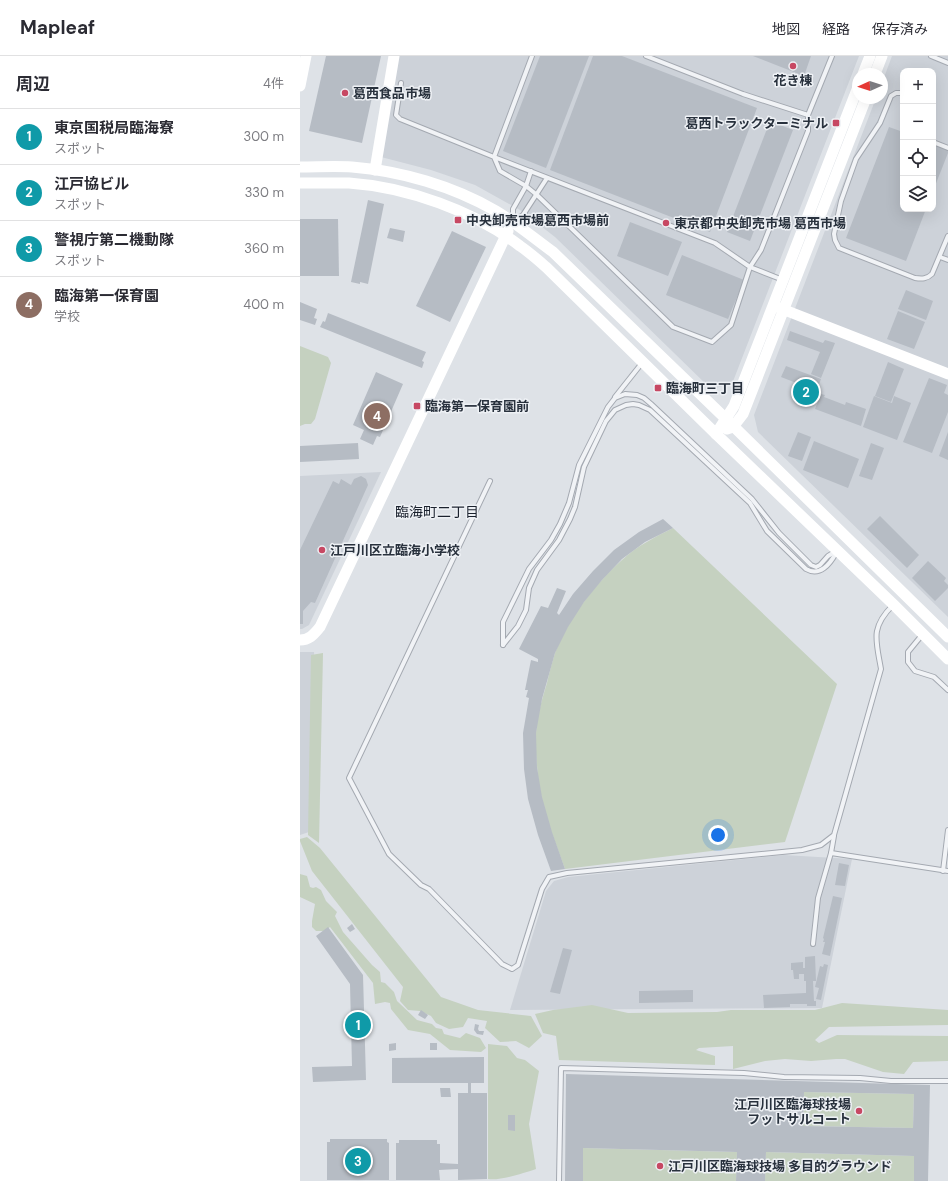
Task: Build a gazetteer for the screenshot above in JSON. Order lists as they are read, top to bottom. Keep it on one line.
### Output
{"districts":["臨海町二丁目"],"places":{"other":["花き棟","葛西食品市場","東京都中央卸売市場 葛西市場","江戸川区立臨海小学校","江戸川区臨海球技場 フットサルコート","江戸川区臨海球技場 多目的グラウンド"],"transit":["葛西トラックターミナル","中央卸売市場葛西市場前","臨海町三丁目","臨海第一保育園前"]},"north":"left","page":{"header":"Mapleaf","nav":["地図","経路","保存済み"],"heading":["周辺","4件"],"map_buttons":["+","−"],"list":[{"mark":"1","name":"東京国税局臨海寮","note":"スポット","value":"300 m"},{"mark":"2","name":"江戸協ビル","note":"スポット","value":"330 m"},{"mark":"3","name":"警視庁第二機動隊","note":"スポット","value":"360 m"},{"mark":"4","name":"臨海第一保育園","note":"学校","value":"400 m"}],"pins":["2","4","1","3"]}}
